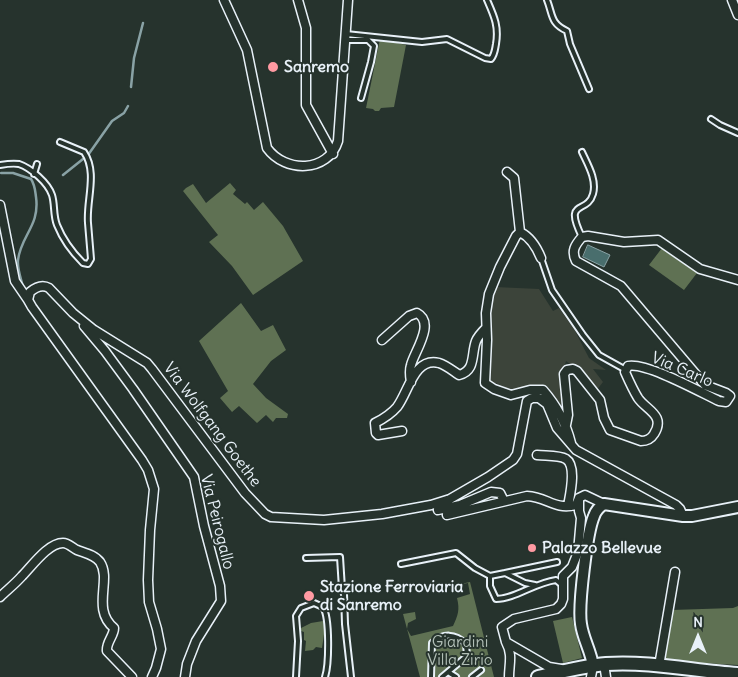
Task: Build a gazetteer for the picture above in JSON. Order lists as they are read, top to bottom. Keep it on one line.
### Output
{"streets":{"street":["Via Carlo","Via Wolfgang Goethe","Via Peirogallo"]},"crossings":[["Via Carlo","Via Wolfgang Goethe"],["Via Wolfgang Goethe","Via Peirogallo"]],"parks":["Giardini Villa Zirio"],"places":["Sanremo","Palazzo Bellevue","Stazione Ferroviaria di Sanremo"],"north":"top"}
